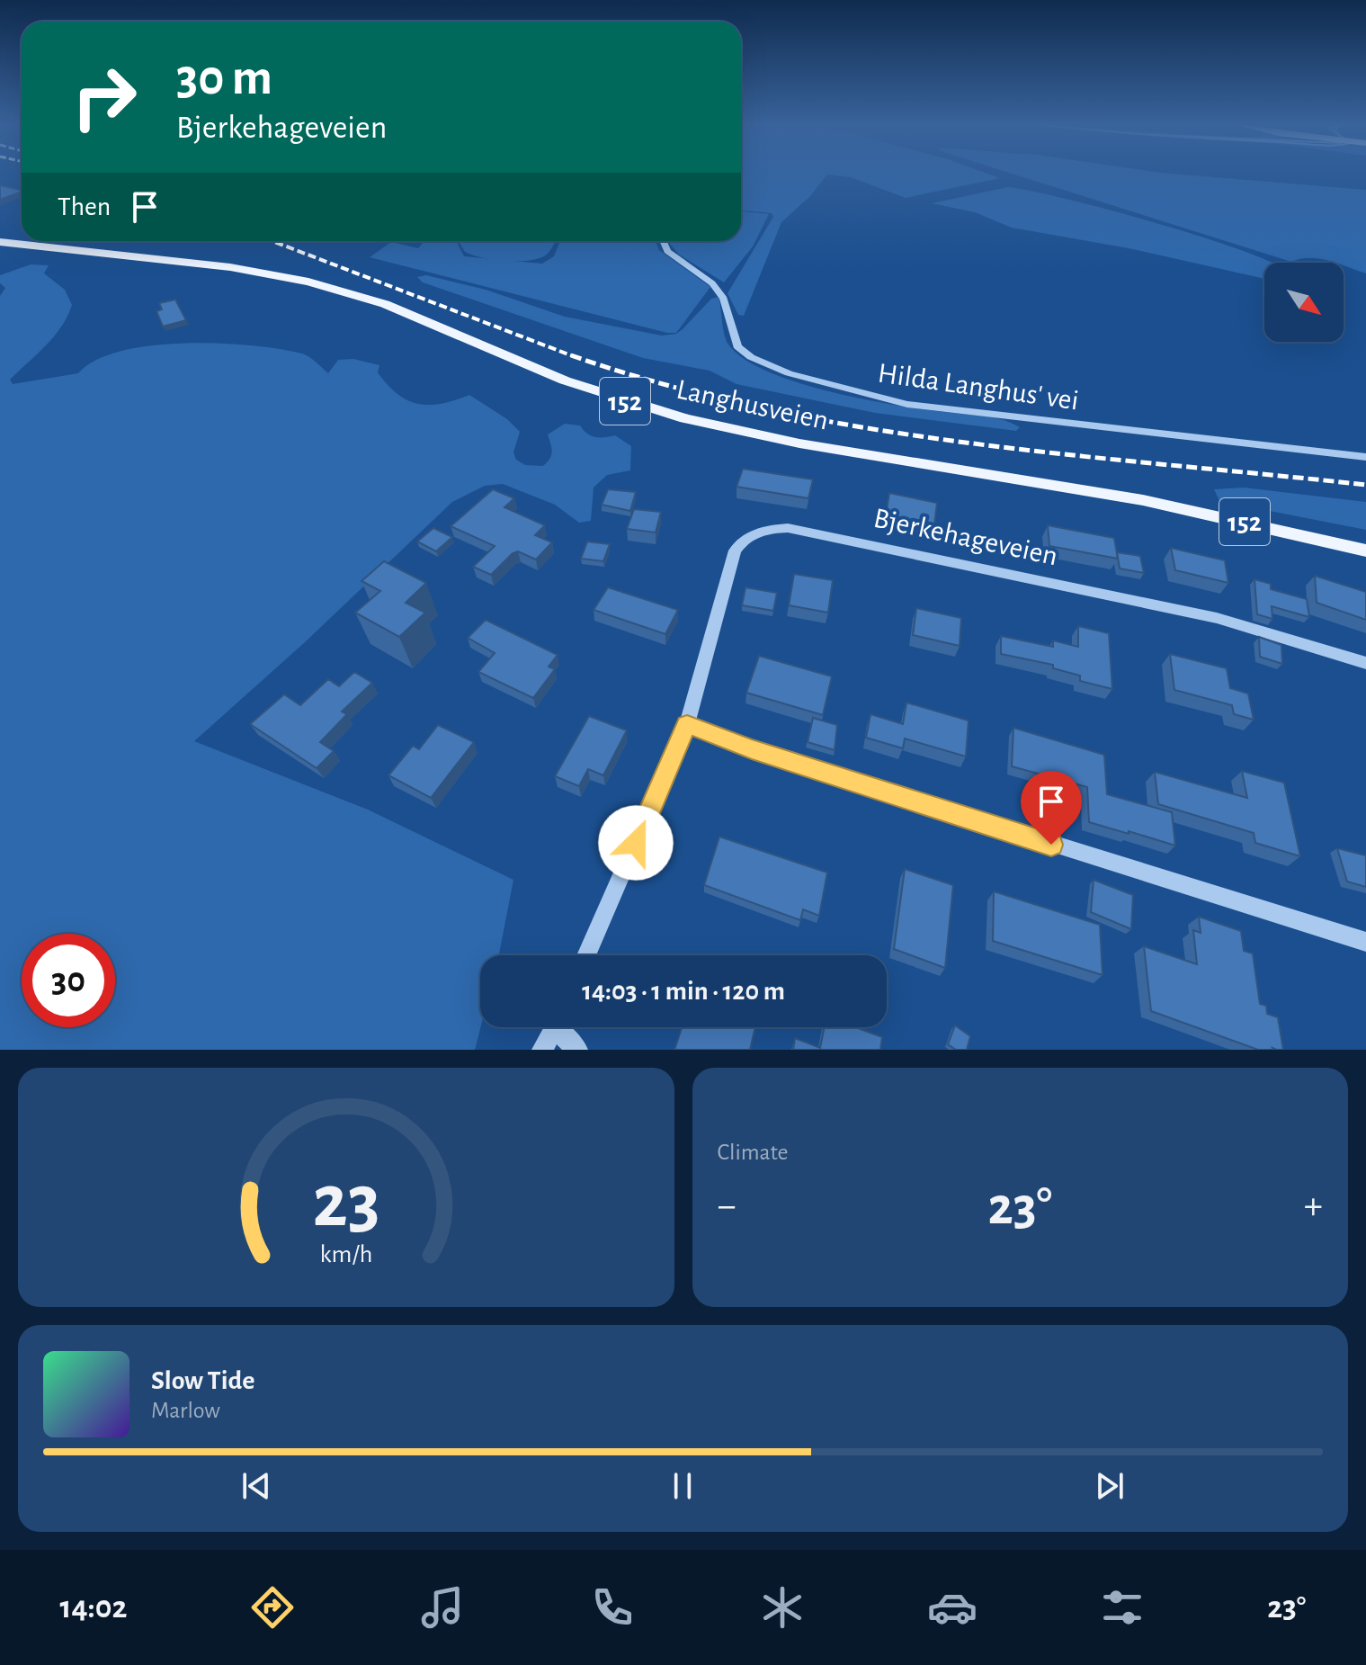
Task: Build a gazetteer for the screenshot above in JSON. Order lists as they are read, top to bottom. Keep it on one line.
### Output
{"streets":{"main road":["152","Langhusveien"],"street":["Hilda Langhus' vei","Bjerkehageveien"]},"north":"bottom right","page":{"turn":["30 m","Bjerkehageveien"],"then":"Then","limit":"30","trip":"14:03 · 1 min · 120 m","tile":"Climate","heat":["−","23°","+"],"song":["Slow Tide","Marlow"],"tabs":["14:02","23°"],"gauge":["23","km/h"]}}
